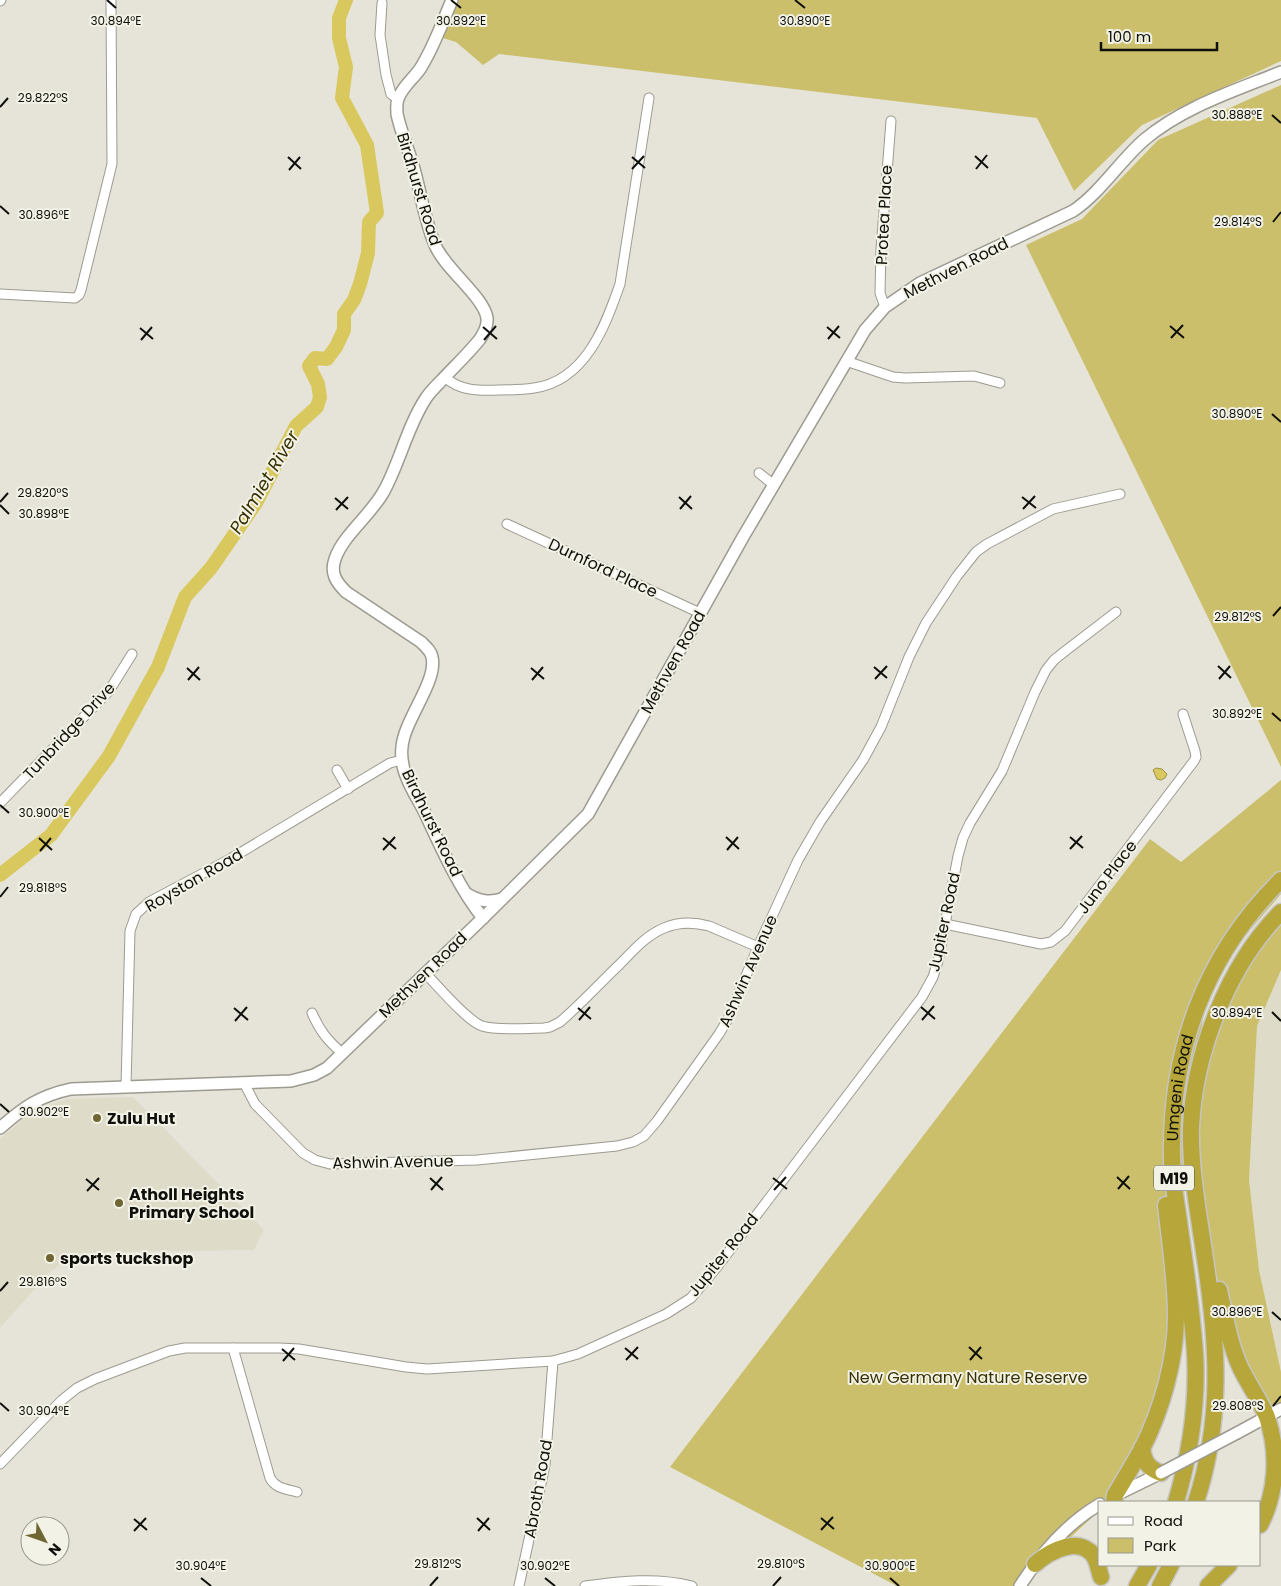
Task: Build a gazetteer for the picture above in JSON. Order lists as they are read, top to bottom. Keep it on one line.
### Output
{"streets":{"highway":["Umgeni Road","M19"],"street":["Birdhurst Road","Protea Place","Methven Road","Durnford Place","Tunbridge Drive","Juno Place","Royston Road","Jupiter Road","Ashwin Avenue","Abroth Road"]},"crossings":[["Birdhurst Road","Methven Road"],["Birdhurst Road","Royston Road"],["Protea Place","Methven Road"],["Methven Road","Durnford Place"],["Methven Road","Royston Road"],["Methven Road","Ashwin Avenue"],["Juno Place","Jupiter Road"],["Jupiter Road","Abroth Road"]],"water":["Palmiet River"],"parks":["New Germany Nature Reserve"],"places":["Zulu Hut","Atholl Heights Primary School","sports tuckshop"],"legend":["Road","Park"],"scale_bar":"100 m","north":"bottom right","coordinates":["30.894°E","30.892°E","30.890°E","29.822°S","30.888°E","30.896°E","29.814°S","29.820°S","30.898°E","29.812°S","30.900°E","29.818°S","30.902°E","29.816°S","29.808°S","30.904°E","29.810°S"]}
